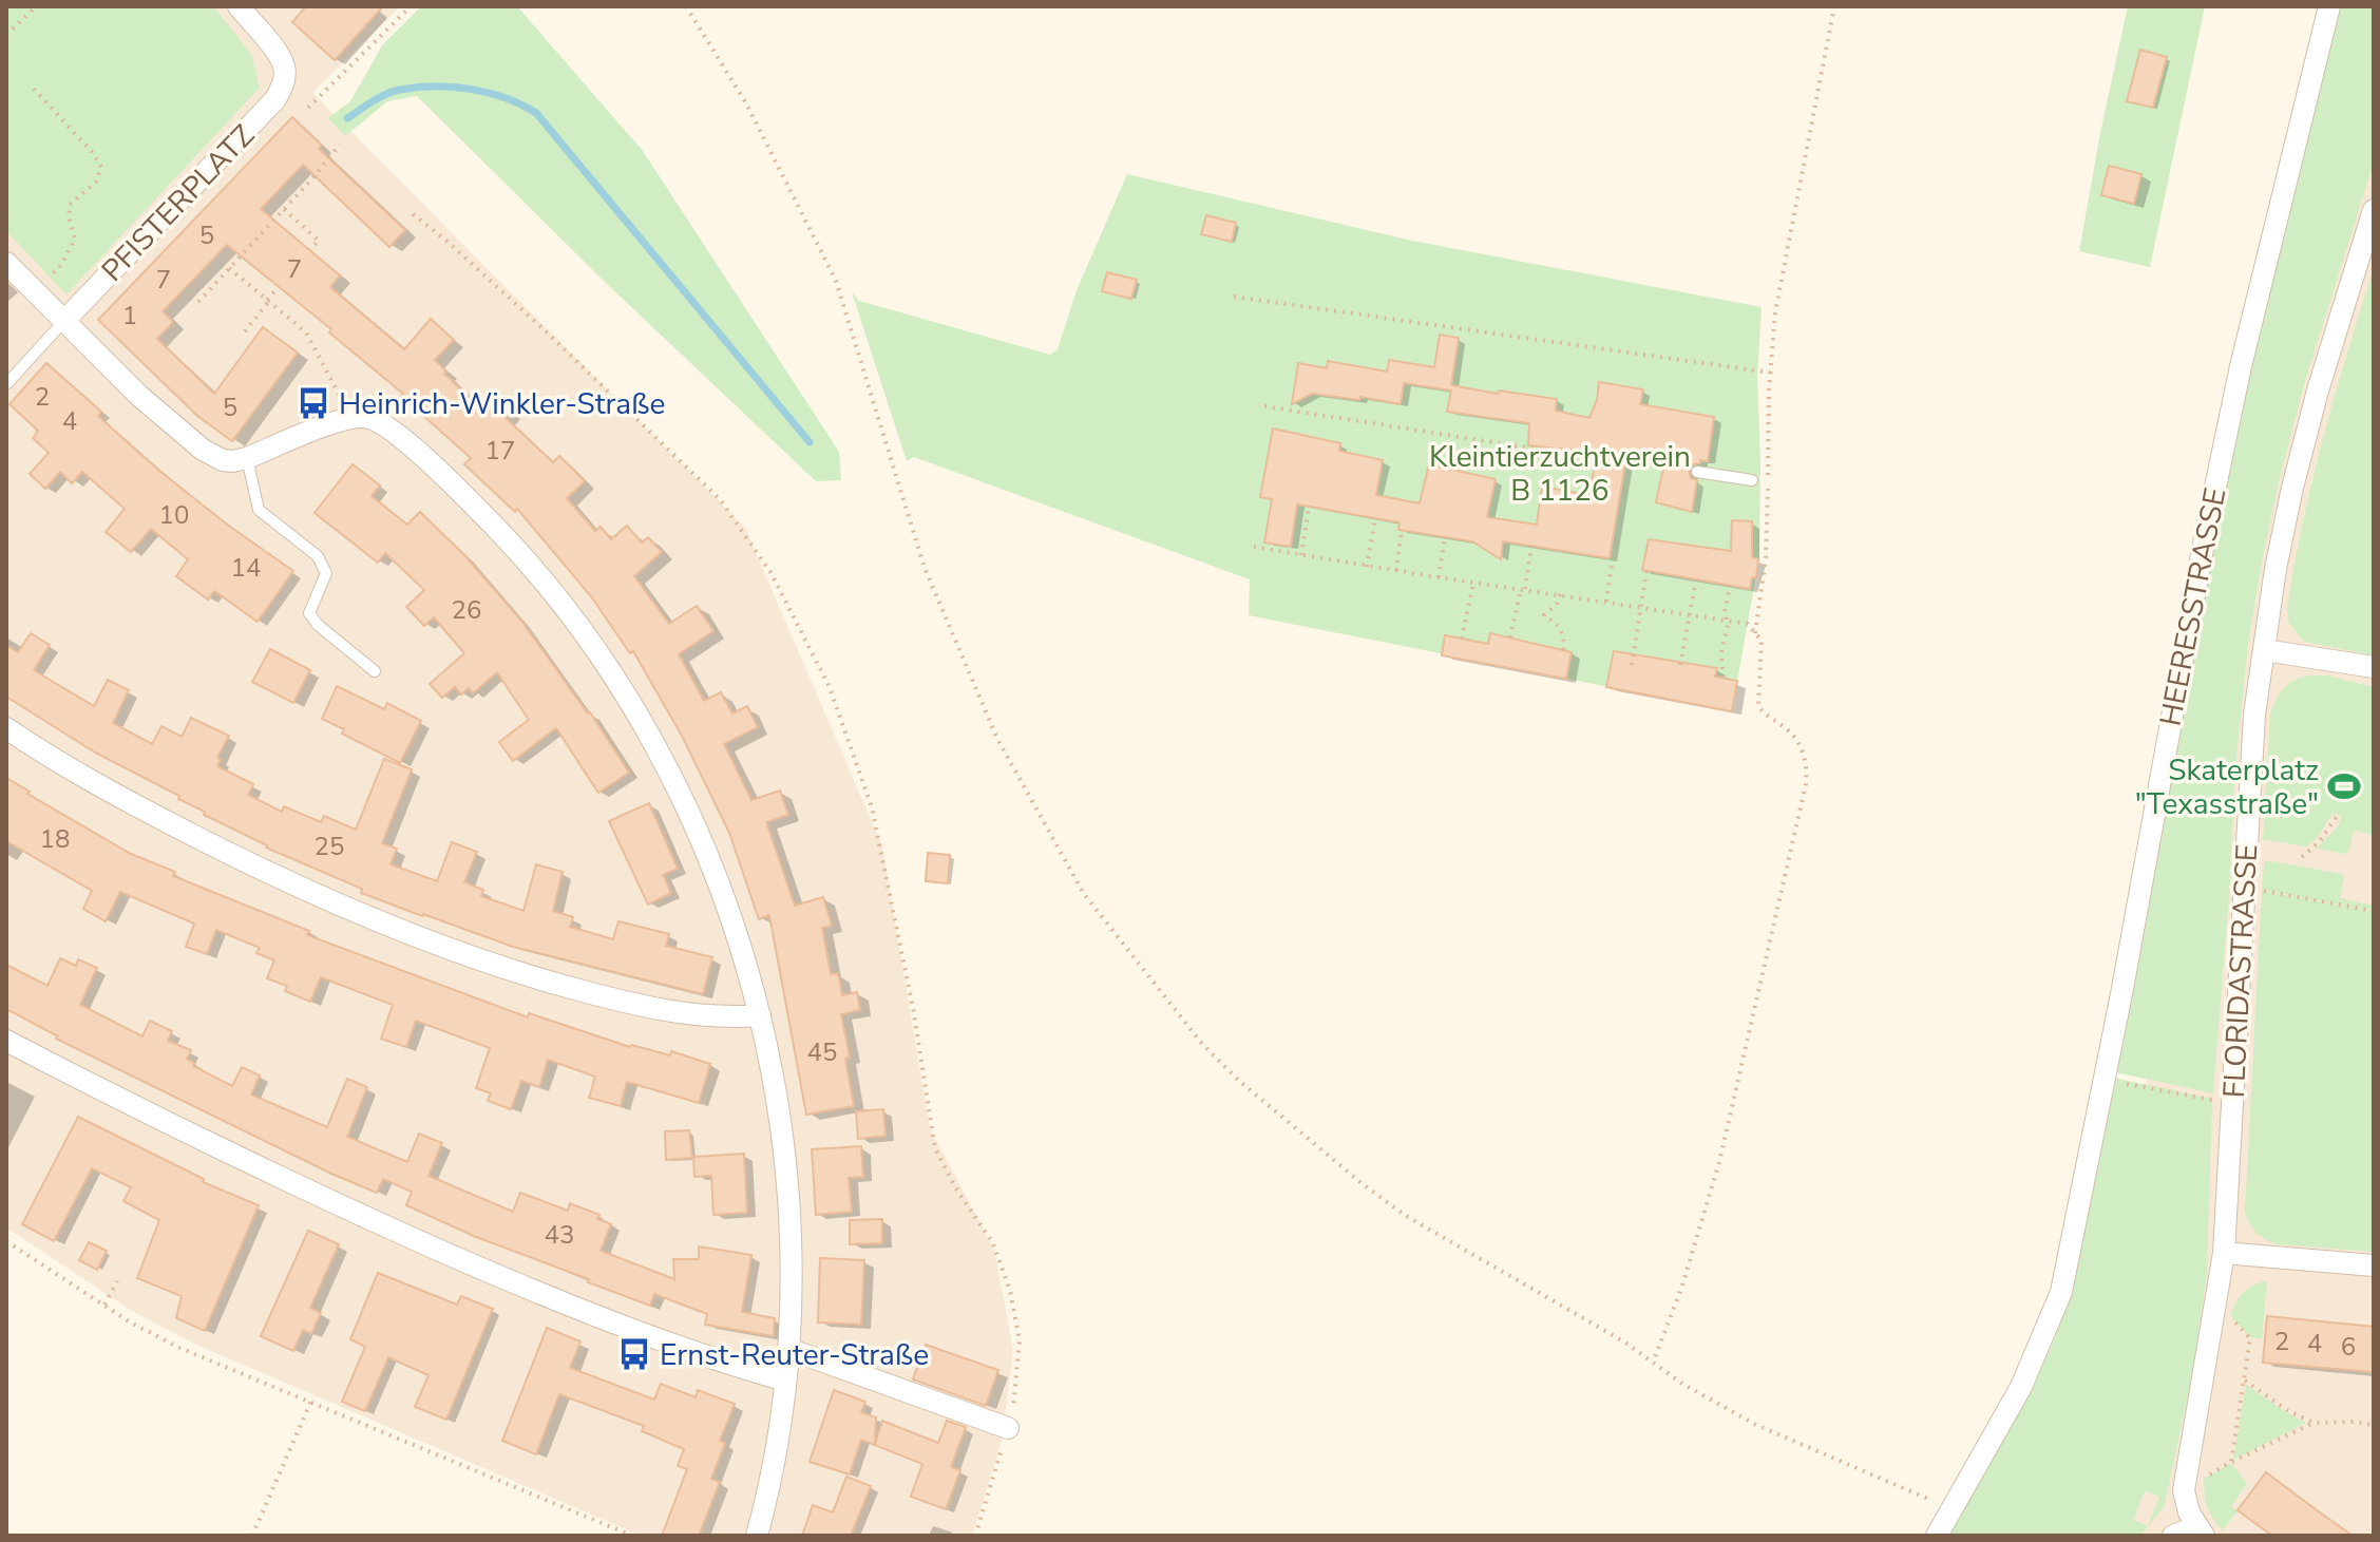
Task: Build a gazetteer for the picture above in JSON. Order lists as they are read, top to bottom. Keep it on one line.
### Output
{"streets":{"street":["PFISTERPLATZ","HEERESSTRASSE","FLORIDASTRASSE"]},"parks":["Kleintierzuchtverein B 1126"],"places":{"bus stop":["Heinrich-Winkler-Straße","Ernst-Reuter-Straße"],"sports":["Skaterplatz \"Texasstraße\""]},"house_numbers":["5","7","7","1","2","5","4","17","10","14","26","18","25","45","43","2","4","6"]}
